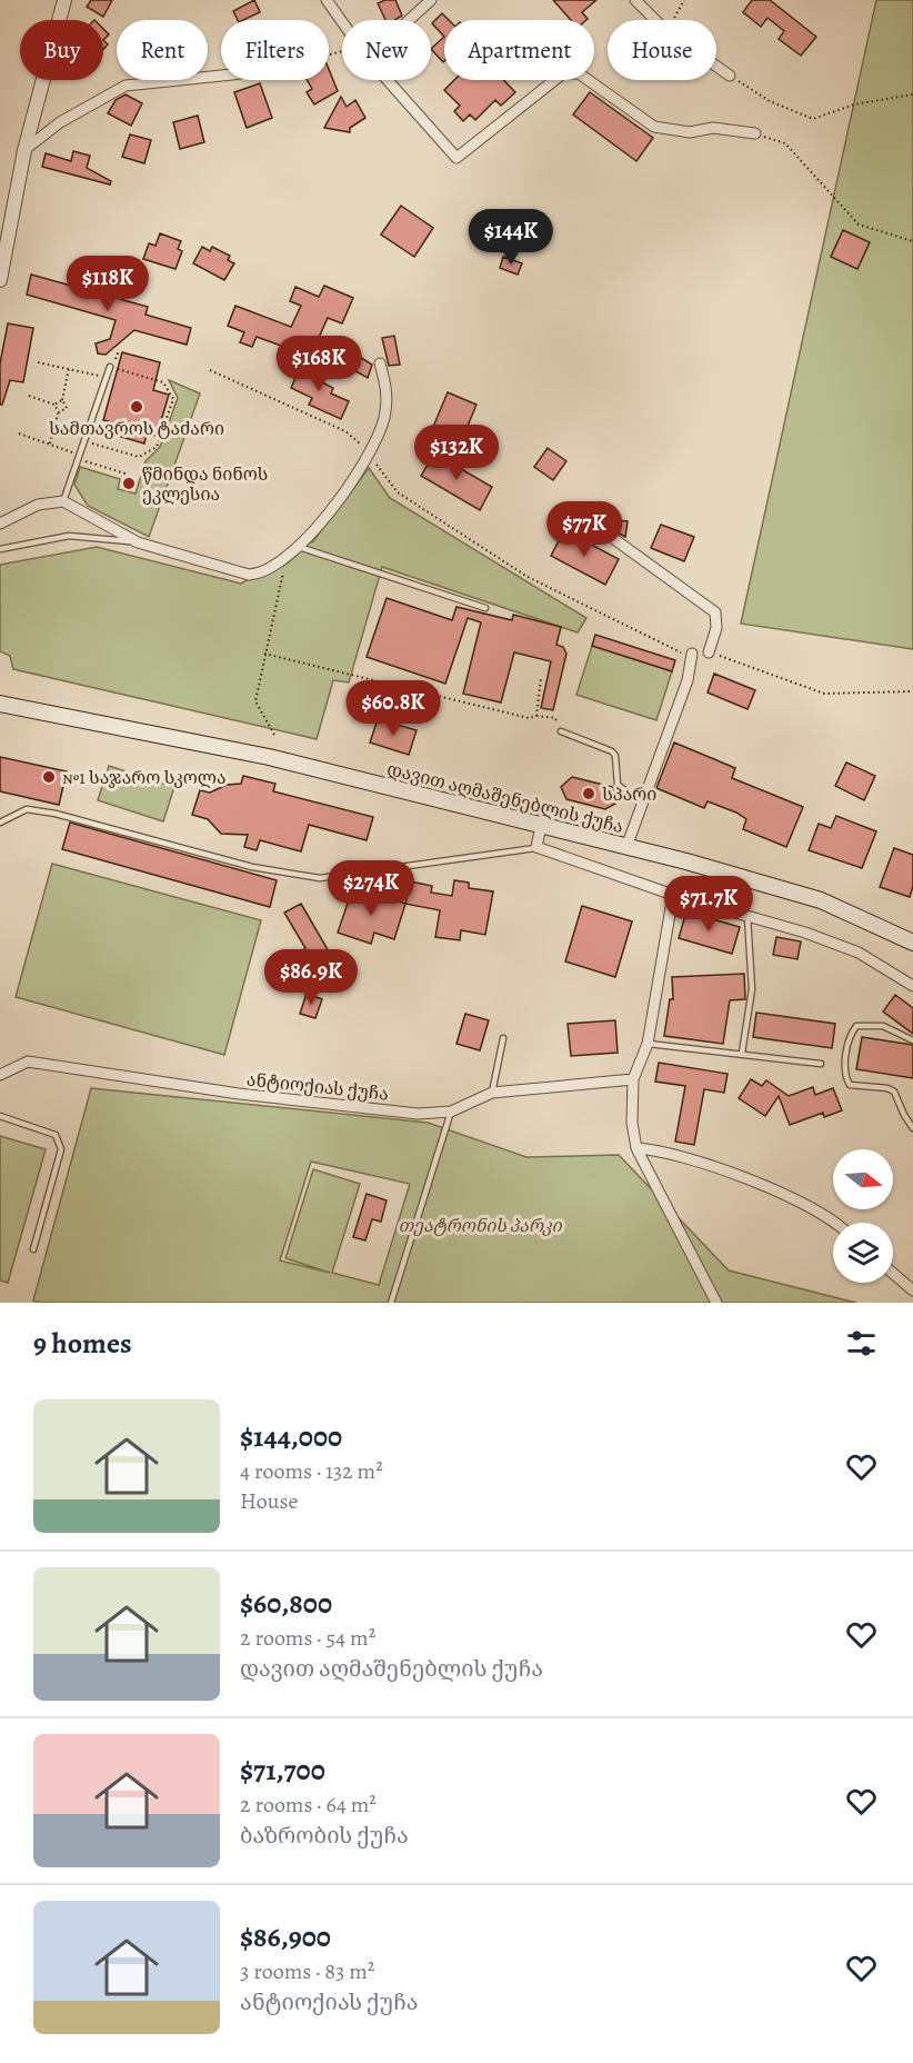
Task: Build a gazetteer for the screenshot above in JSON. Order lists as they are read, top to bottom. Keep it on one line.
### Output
{"streets":{"main road":["დავით აღმაშენებლის ქუჩა"],"street":["ანტიოქიას ქუჩა"]},"parks":["თეატრონის პარკი"],"places":["სამთავროს ტაძარი","წმინდა ნინოს ეკლესია","№1 საჯარო სკოლა","სპარი"],"north":"right","page":{"chip":["Buy","Rent","Filters","New","Apartment","House"],"price":["$144K","$118K","$168K","$132K","$77K","$60.8K","$274K","$71.7K","$86.9K"],"heading":"9 homes","list":[{"name":"$144,000","note":"4 rooms · 132 m² · House"},{"name":"$60,800","note":"2 rooms · 54 m² · დავით აღმაშენებლის ქუჩა"},{"name":"$71,700","note":"2 rooms · 64 m² · ბაზრობის ქუჩა"},{"name":"$86,900","note":"3 rooms · 83 m² · ანტიოქიას ქუჩა"}]}}
